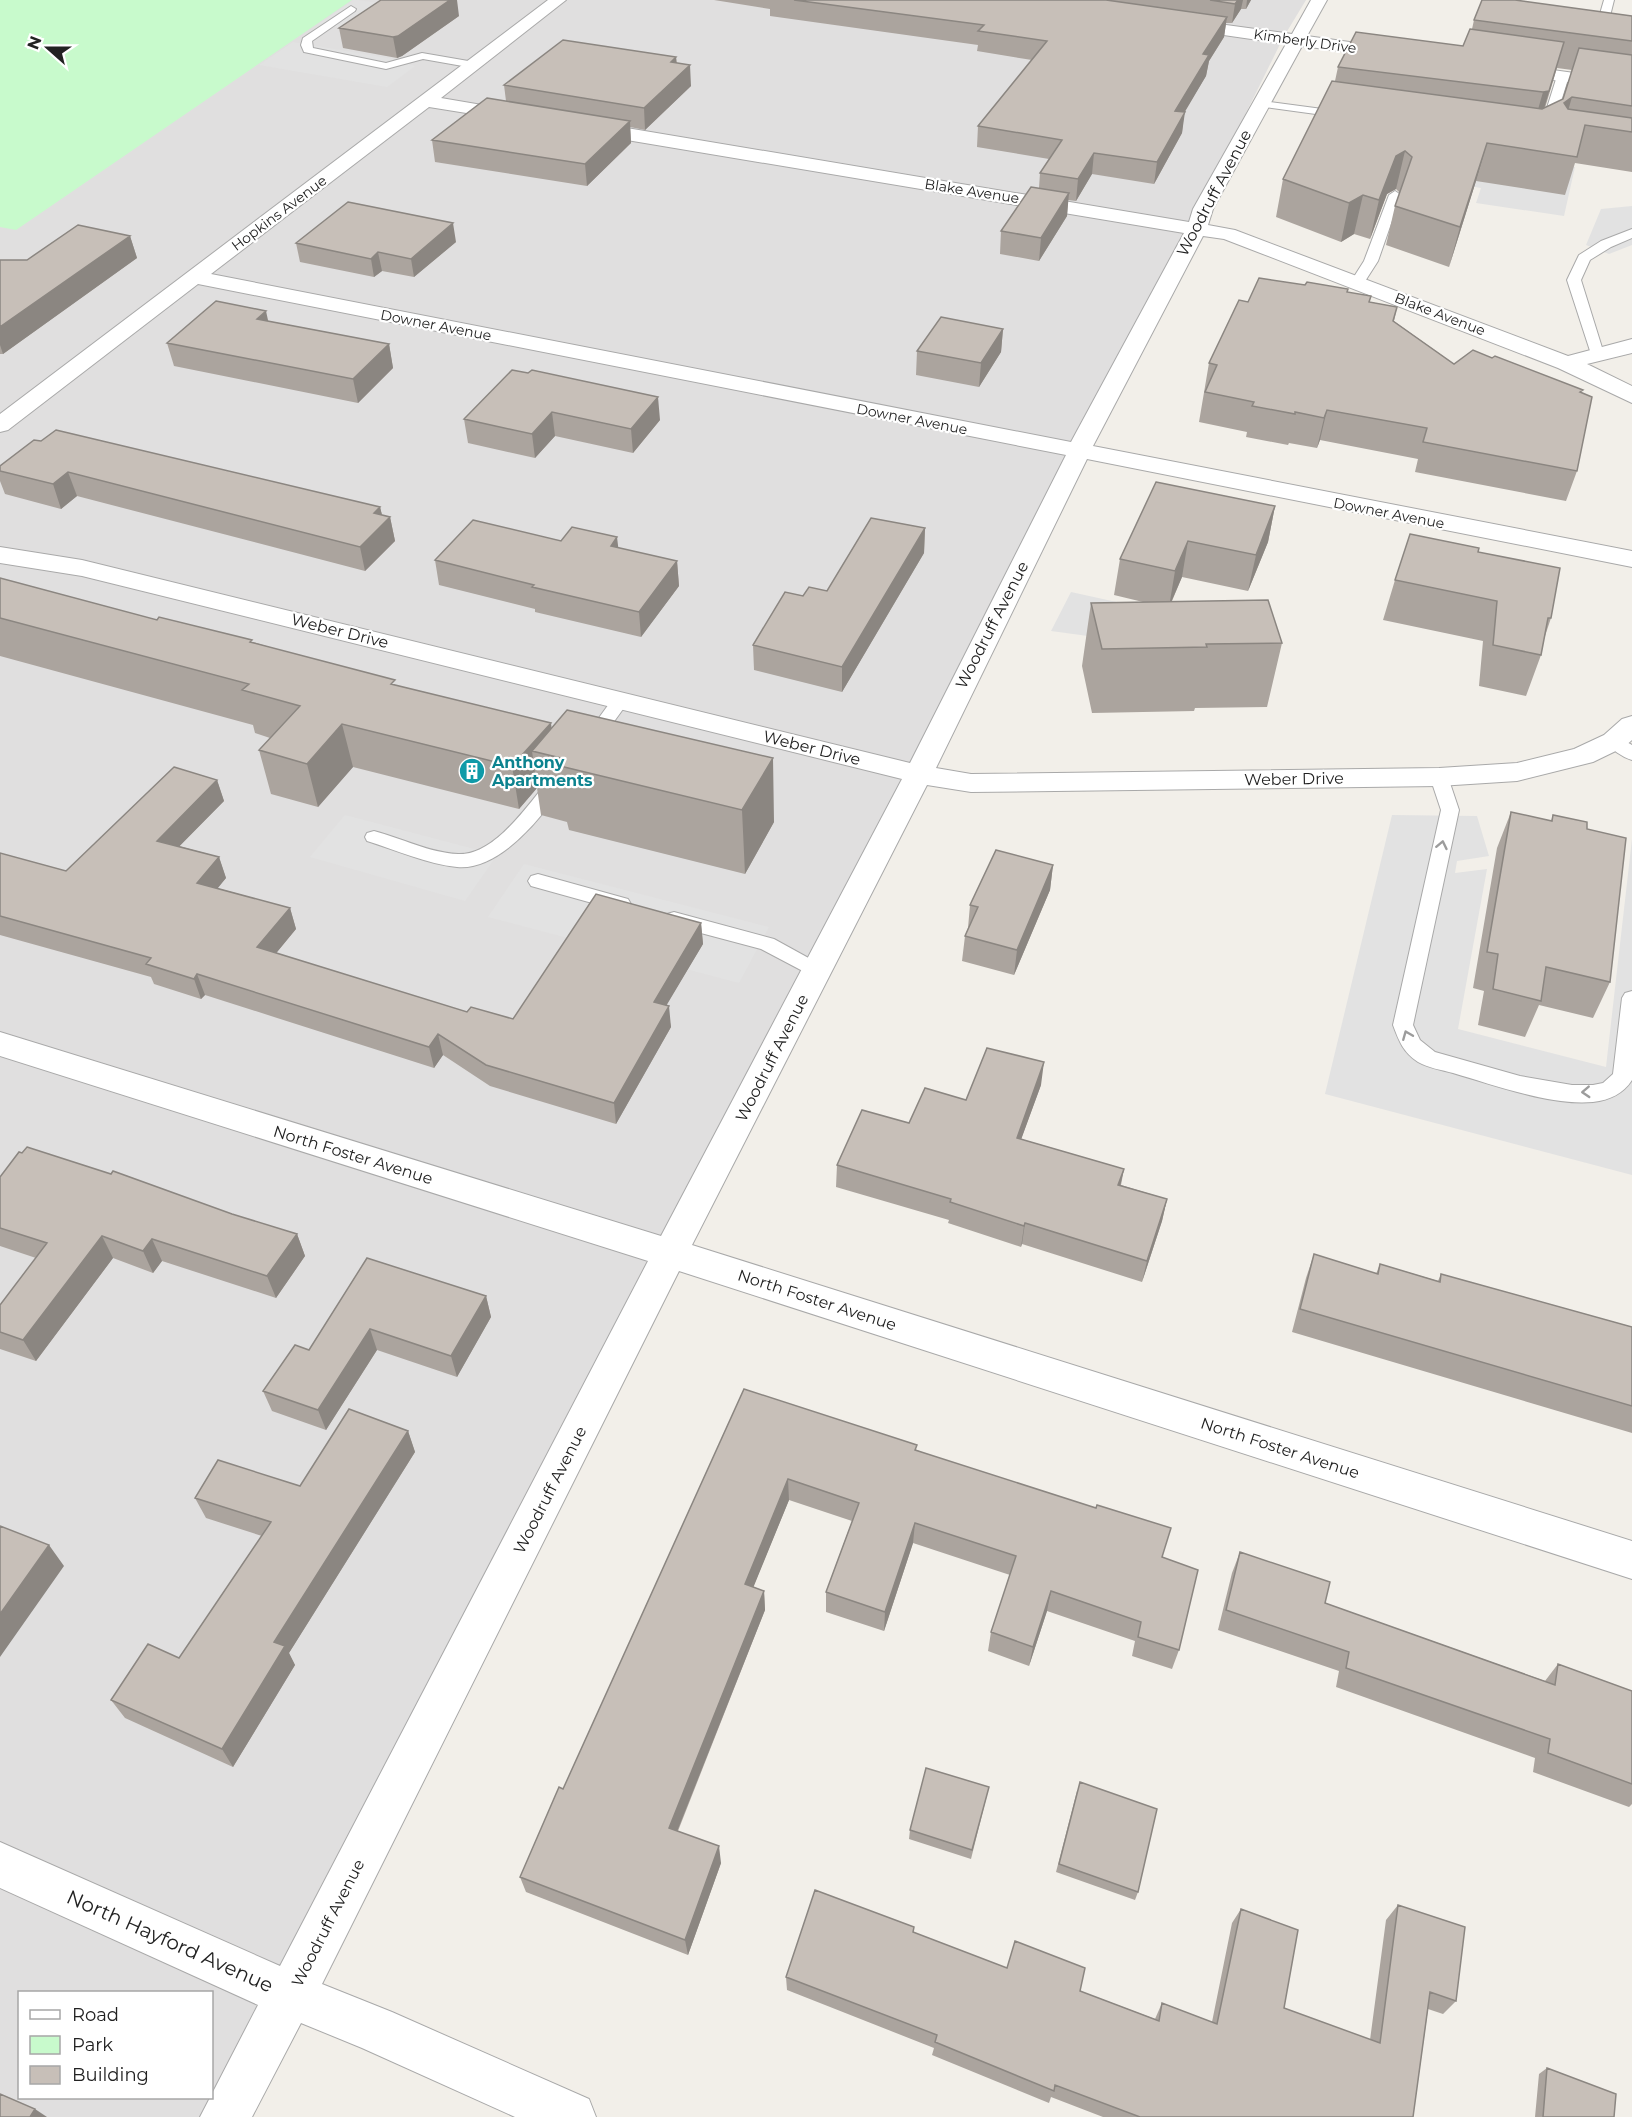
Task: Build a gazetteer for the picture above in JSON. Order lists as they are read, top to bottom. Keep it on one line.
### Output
{"streets":{"street":["Kimberly Drive","Blake Avenue","Woodruff Avenue","Hopkins Avenue","Downer Avenue","Weber Drive","North Foster Avenue","North Hayford Avenue"]},"crossings":[["Kimberly Drive","Woodruff Avenue"],["Blake Avenue","Woodruff Avenue"],["Woodruff Avenue","Downer Avenue"],["Woodruff Avenue","Weber Drive"],["Woodruff Avenue","North Foster Avenue"],["Woodruff Avenue","North Hayford Avenue"],["Hopkins Avenue","Downer Avenue"]],"places":{"building":["Anthony Apartments"]},"legend":["Road","Park","Building"],"north":"left"}
